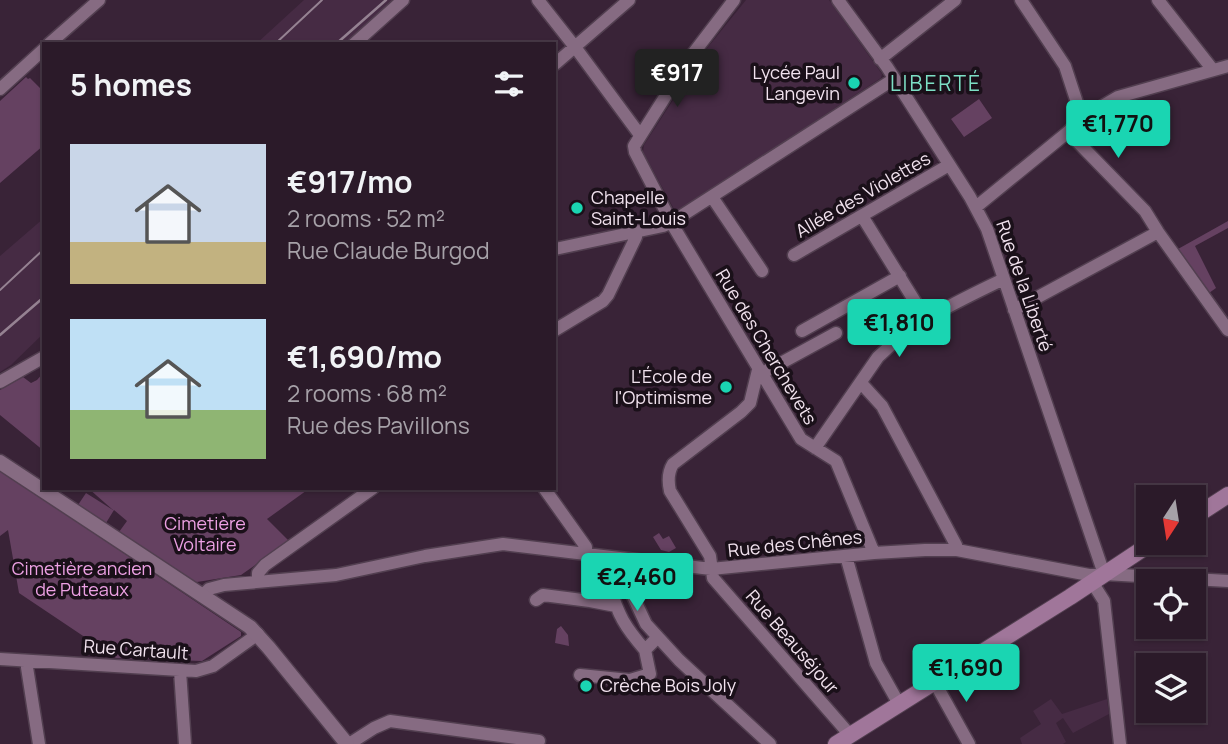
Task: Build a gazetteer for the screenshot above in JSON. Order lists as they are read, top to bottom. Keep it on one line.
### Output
{"streets":{"street":["Allée des Violettes","Rue de la Liberté","Rue des Cherchevets","Rue des Chênes","Rue Beauséjour","Rue Cartault"]},"crossings":[["Allée des Violettes","Rue de la Liberté"],["Rue de la Liberté","Rue des Chênes"],["Rue des Cherchevets","Rue des Chênes"],["Rue des Cherchevets","Rue Beauséjour"],["Rue des Chênes","Rue Beauséjour"]],"districts":["LIBERTÉ"],"parks":["Cimetière Voltaire","Cimetière ancien de Puteaux"],"places":["Lycée Paul Langevin","Chapelle Saint-Louis","L'École de l'Optimisme","Crèche Bois Joly"],"north":"bottom","page":{"heading":"5 homes","price":["€917","€1,770","€1,810","€2,460","€1,690"],"list":[{"name":"€917/mo","note":"2 rooms · 52 m² · Rue Claude Burgod"},{"name":"€1,690/mo","note":"2 rooms · 68 m² · Rue des Pavillons"}]}}
